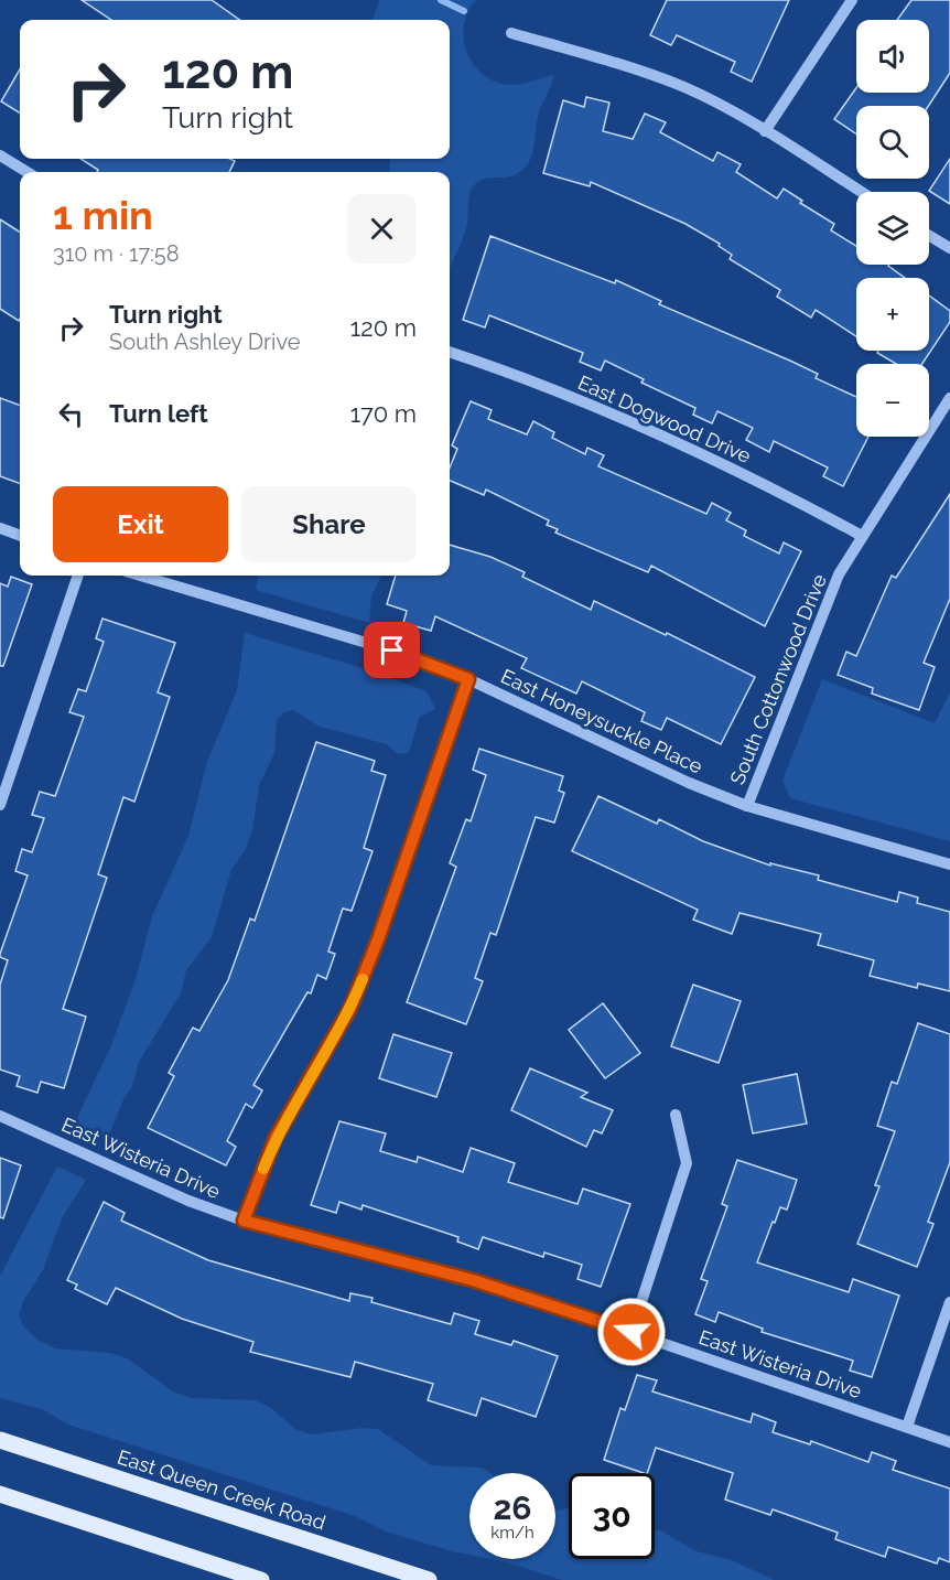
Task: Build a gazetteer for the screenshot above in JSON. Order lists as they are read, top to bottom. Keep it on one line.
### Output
{"streets":{"main road":["East Queen Creek Road"],"street":["East Dogwood Drive","South Cottonwood Drive","East Honeysuckle Place","East Wisteria Drive"]},"crossings":[["East Dogwood Drive","South Cottonwood Drive"],["South Cottonwood Drive","East Honeysuckle Place"]],"page":{"map_buttons":["+","−"],"turn":["120 m","Turn right"],"heading":["1 min","310 m · 17:58"],"list":[{"name":"Turn right","note":"South Ashley Drive","value":"120 m"},{"name":"Turn left","value":"170 m"}],"buttons":["Exit","Share"],"speed":"26 km/h","limit":"30"}}
